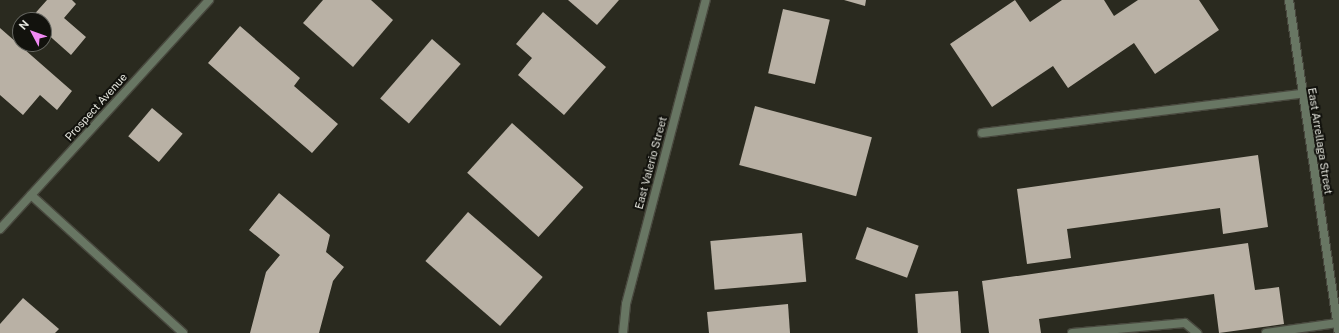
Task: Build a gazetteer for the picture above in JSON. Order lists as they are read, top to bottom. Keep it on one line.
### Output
{"streets":{"street":["Prospect Avenue","East Arrellaga Street","East Valerio Street"]},"north":"top left"}
